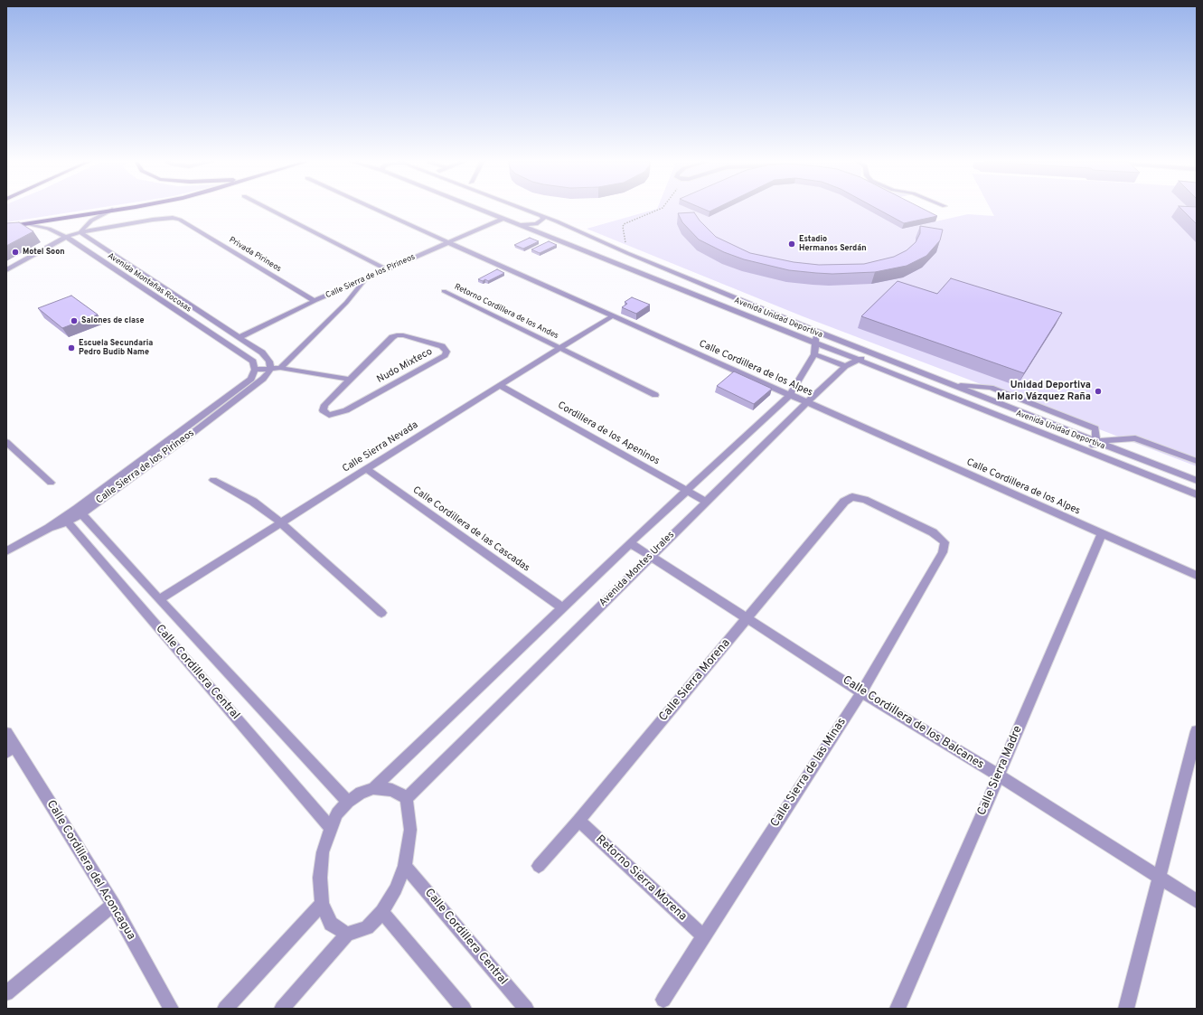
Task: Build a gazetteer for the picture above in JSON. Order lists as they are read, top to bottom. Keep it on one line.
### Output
{"streets":{"street":["Privada Pirineos","Calle Sierra de los Pirineos","Avenida Montañas Rocosas","Retorno Cordillera de los Andes","Avenida Unidad Deportiva","Nudo Mixteco","Calle Cordillera de los Alpes","Cordillera de los Apeninos","Calle Sierra Nevada","Calle Cordillera de las Cascadas","Avenida Montes Urales","Calle Cordillera Central","Calle Sierra Morena","Calle Cordillera de los Balcanes","Calle Sierra Madre","Calle Sierra de las Minas","Calle Cordillera del Aconcagua","Retorno Sierra Morena"]},"crossings":[["Privada Pirineos","Calle Sierra de los Pirineos"],["Privada Pirineos","Avenida Montañas Rocosas"],["Calle Sierra de los Pirineos","Avenida Montañas Rocosas"],["Calle Sierra de los Pirineos","Avenida Unidad Deportiva"],["Calle Sierra de los Pirineos","Calle Cordillera de los Alpes"],["Calle Sierra de los Pirineos","Calle Cordillera Central"],["Retorno Cordillera de los Andes","Calle Sierra Nevada"],["Avenida Unidad Deportiva","Avenida Montes Urales"],["Calle Cordillera de los Alpes","Calle Sierra Nevada"],["Calle Cordillera de los Alpes","Avenida Montes Urales"],["Calle Cordillera de los Alpes","Calle Sierra Madre"],["Cordillera de los Apeninos","Calle Sierra Nevada"],["Cordillera de los Apeninos","Avenida Montes Urales"],["Calle Sierra Nevada","Calle Cordillera de las Cascadas"],["Calle Sierra Nevada","Calle Cordillera Central"],["Avenida Montes Urales","Calle Cordillera de los Balcanes"],["Calle Sierra Morena","Calle Cordillera de los Balcanes"],["Calle Sierra Morena","Calle Sierra de las Minas"],["Calle Sierra Morena","Retorno Sierra Morena"],["Calle Cordillera de los Balcanes","Calle Sierra Madre"],["Calle Cordillera de los Balcanes","Calle Sierra de las Minas"],["Calle Sierra de las Minas","Retorno Sierra Morena"]],"places":["Estadio Hermanos Serdán","Motel Soon","Salones de clase","Escuela Secundaria Pedro Budib Name","Unidad Deportiva Mario Vázquez Raña"]}
